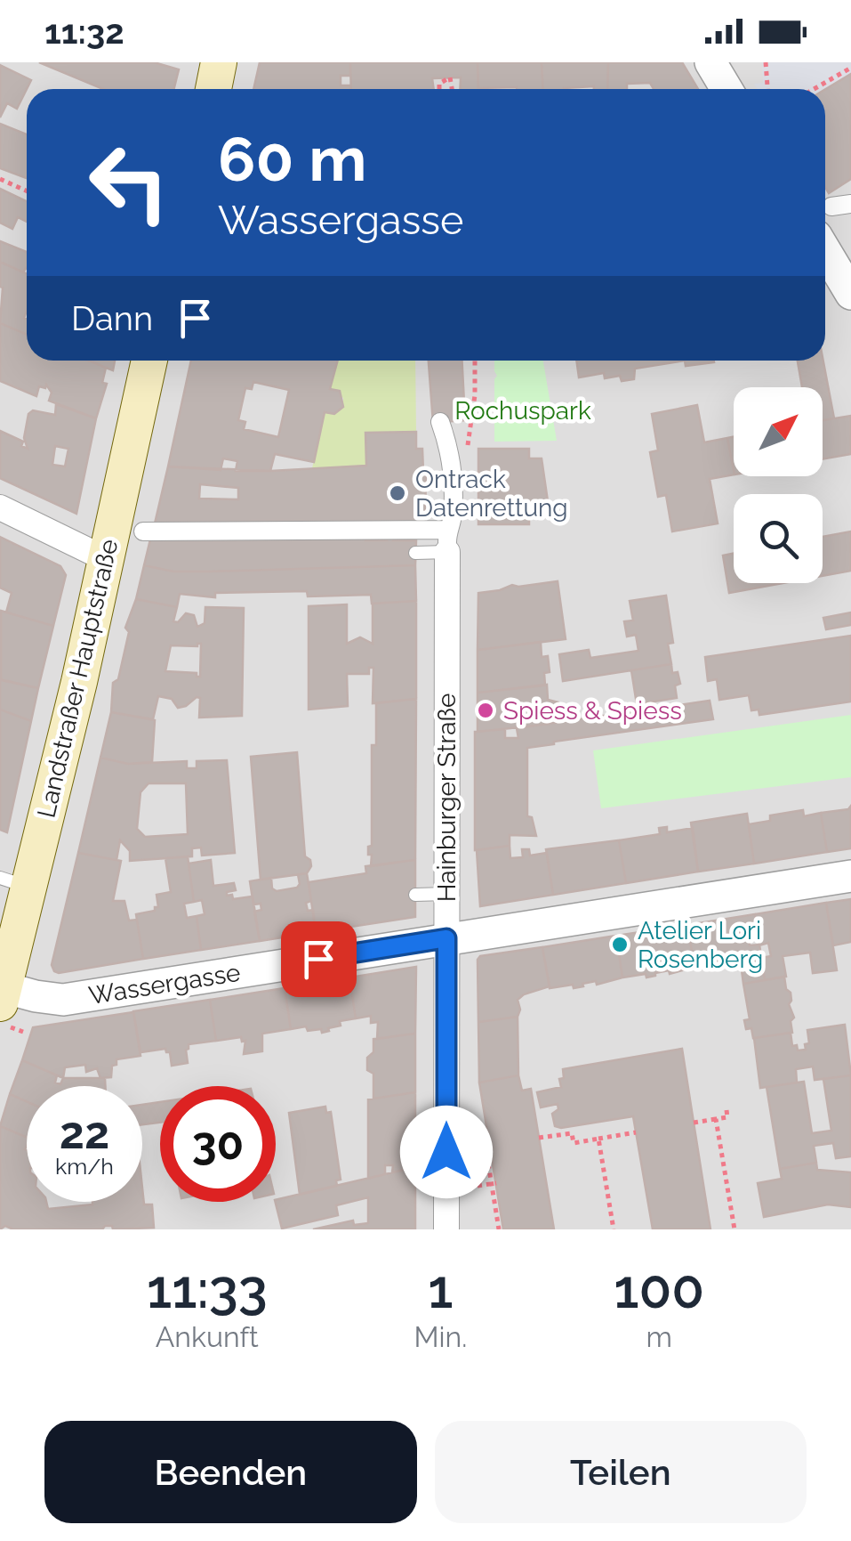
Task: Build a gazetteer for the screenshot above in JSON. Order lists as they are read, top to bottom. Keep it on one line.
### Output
{"streets":{"main road":["Landstraßer Hauptstraße"],"street":["Hainburger Straße","Wassergasse"]},"crossings":[["Landstraßer Hauptstraße","Wassergasse"],["Hainburger Straße","Wassergasse"]],"parks":["Rochuspark"],"places":["Ontrack Datenrettung","Spiess & Spiess","Atelier Lori Rosenberg"],"north":"top right","page":{"status":"11:32","turn":["60 m","Wassergasse"],"then":"Dann","speed":"22 km/h","limit":"30","eta":["11:33","Ankunft","1","Min.","100","m"],"buttons":["Beenden","Teilen"]}}
